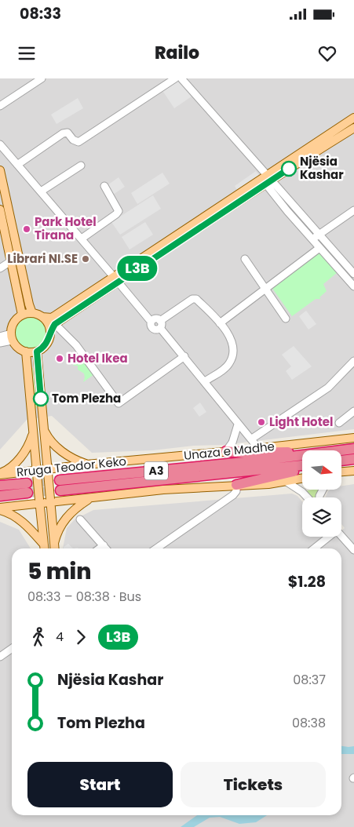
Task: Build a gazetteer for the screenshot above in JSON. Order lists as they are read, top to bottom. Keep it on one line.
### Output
{"streets":{"highway":["Unaza e Madhe","A3"],"main road":["Rruga Teodor Keko"]},"places":["Njësia Kashar","Park Hotel Tirana","Librari NI.SE","Hotel Ikea","Tom Plezha","Light Hotel"],"lines":["bus line L3B"],"north":"right","page":{"status":"08:33","header":"Railo","on_map":"L3B","heading":["5 min","08:33 – 08:38 · Bus","$1.28"],"legs":["4","L3B"],"list":[{"name":"Njësia Kashar","value":"08:37"},{"name":"Tom Plezha","value":"08:38"}],"buttons":["Start","Tickets"]}}
